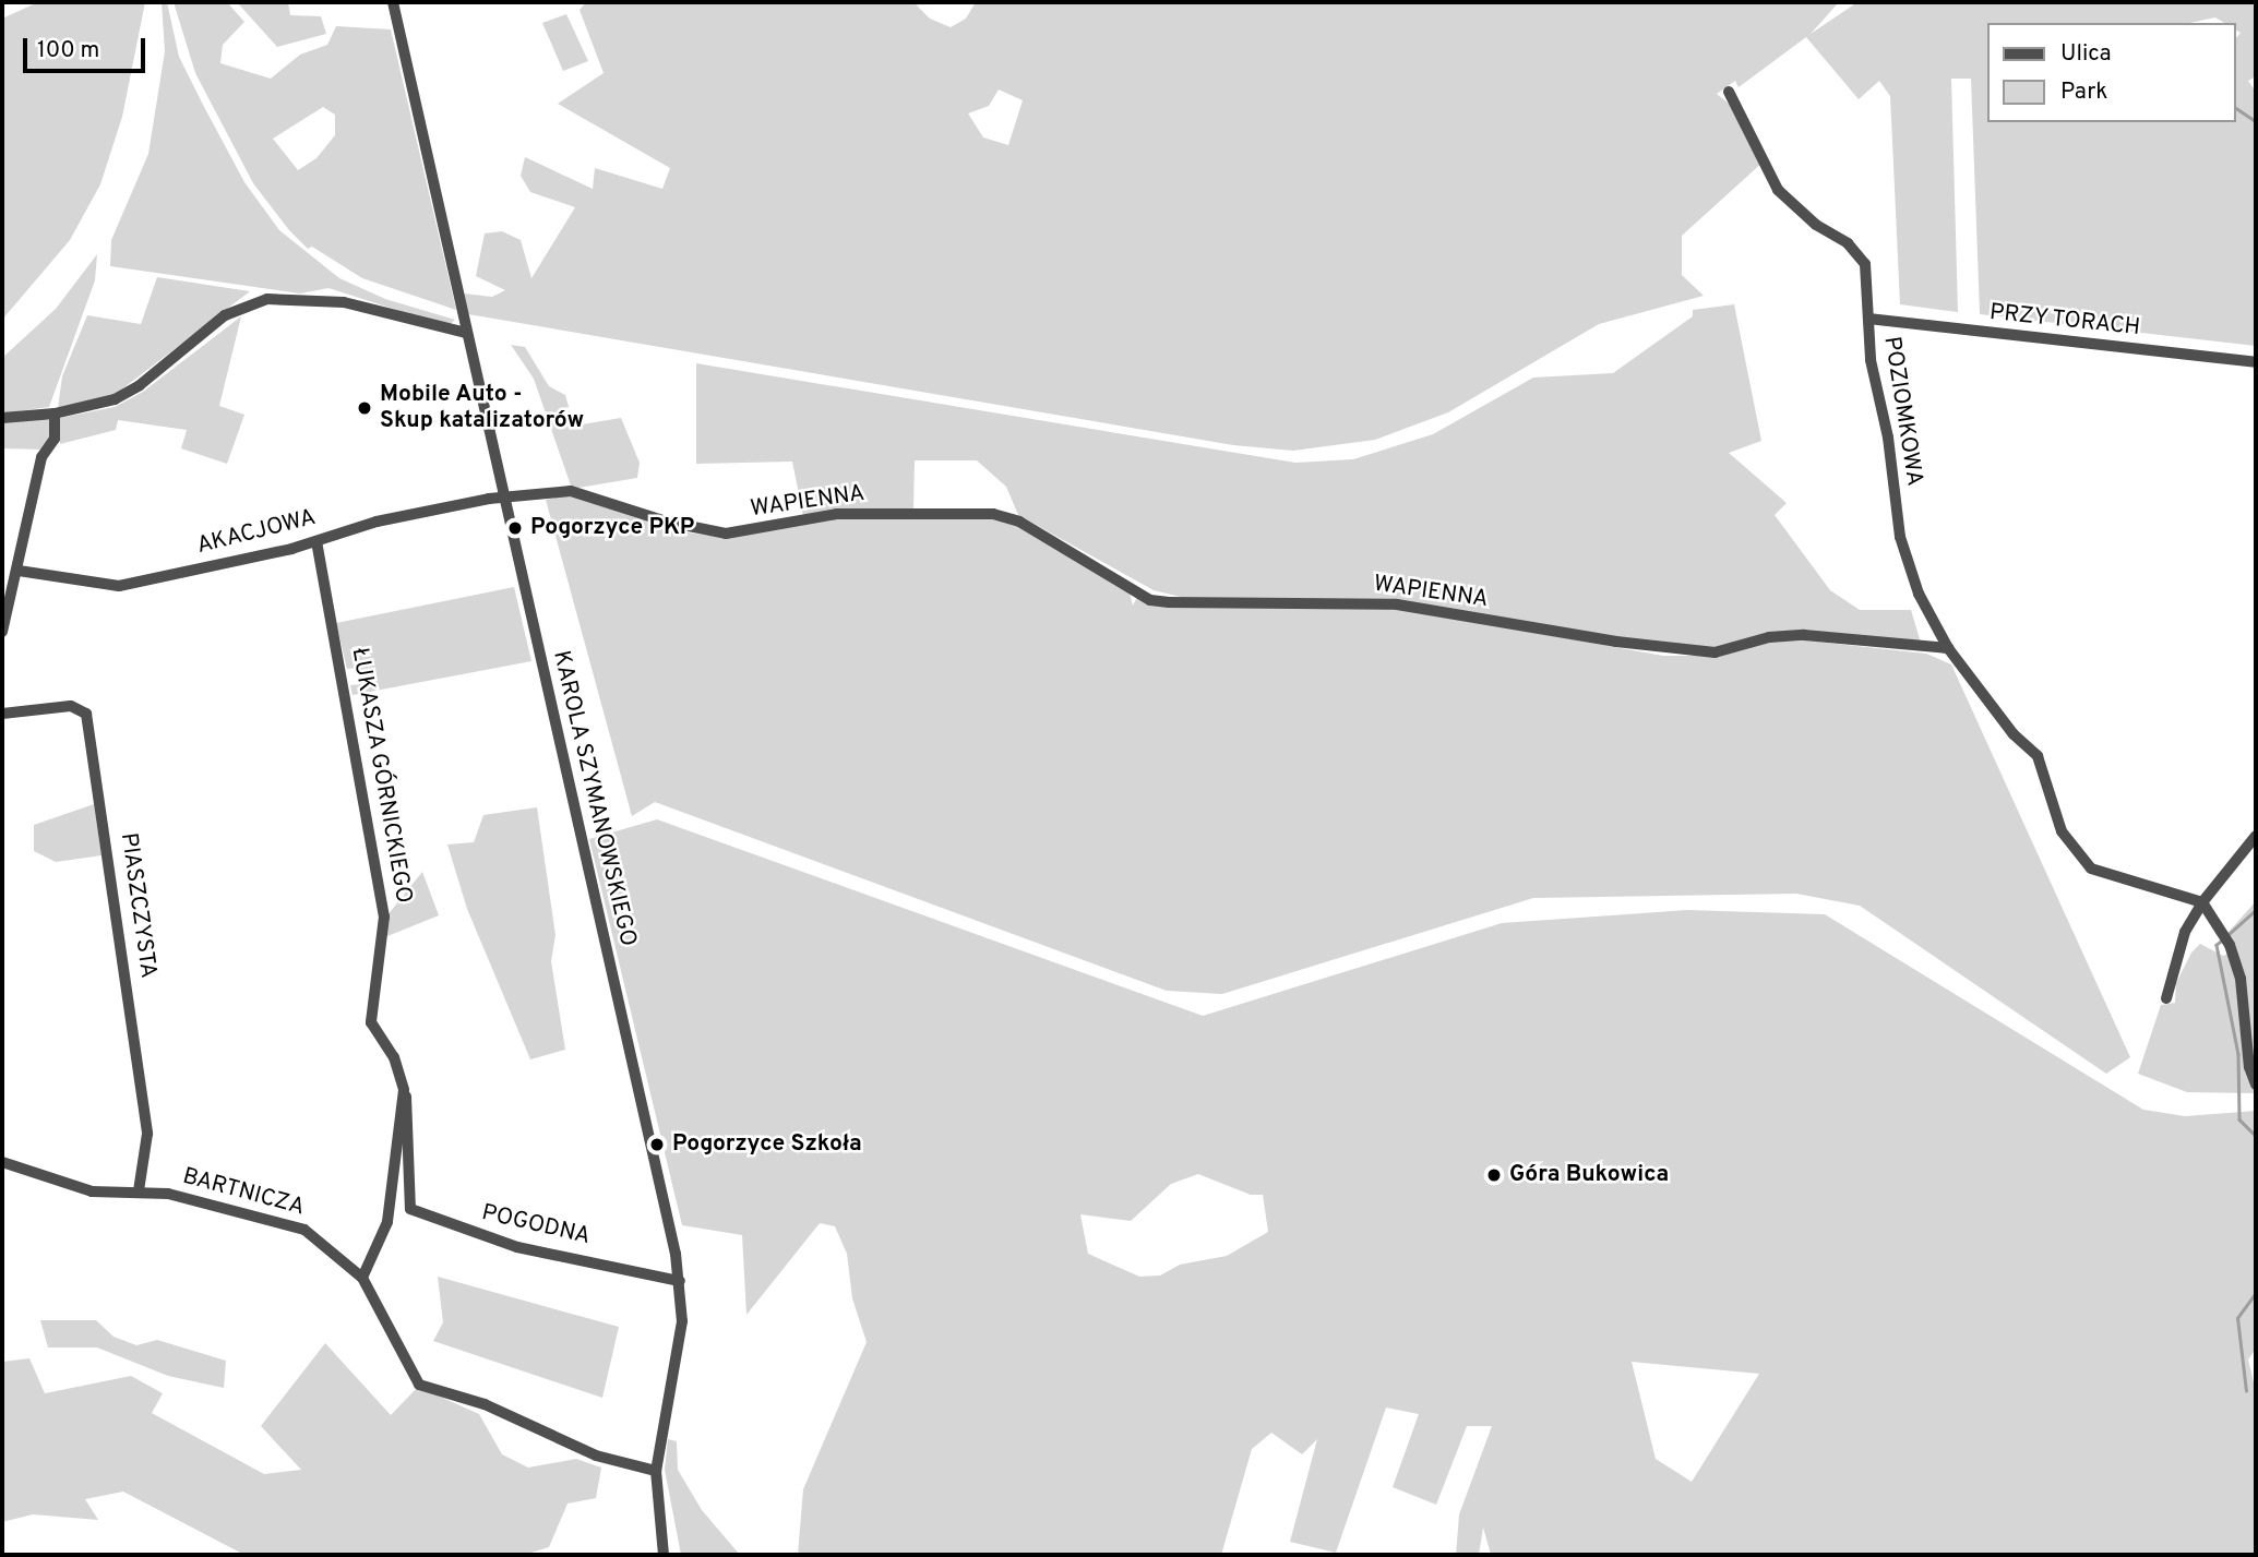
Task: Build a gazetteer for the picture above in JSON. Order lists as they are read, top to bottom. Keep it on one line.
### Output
{"streets":{"street":["PRZY TORACH","POZIOMKOWA","WAPIENNA","AKACJOWA","ŁUKASZA GÓRNICKIEGO","KAROLA SZYMANOWSKIEGO","PIASZCZYSTA","BARTNICZA","POGODNA"]},"crossings":[["PRZY TORACH","POZIOMKOWA"],["POZIOMKOWA","WAPIENNA"],["WAPIENNA","AKACJOWA"],["WAPIENNA","KAROLA SZYMANOWSKIEGO"],["AKACJOWA","ŁUKASZA GÓRNICKIEGO"],["AKACJOWA","KAROLA SZYMANOWSKIEGO"],["ŁUKASZA GÓRNICKIEGO","BARTNICZA"],["ŁUKASZA GÓRNICKIEGO","POGODNA"],["KAROLA SZYMANOWSKIEGO","BARTNICZA"],["KAROLA SZYMANOWSKIEGO","POGODNA"],["PIASZCZYSTA","BARTNICZA"]],"places":["Mobile Auto - Skup katalizatorów","Pogorzyce PKP","Pogorzyce Szkoła","Góra Bukowica"],"legend":["Ulica","Park"],"scale_bar":"100 m"}
